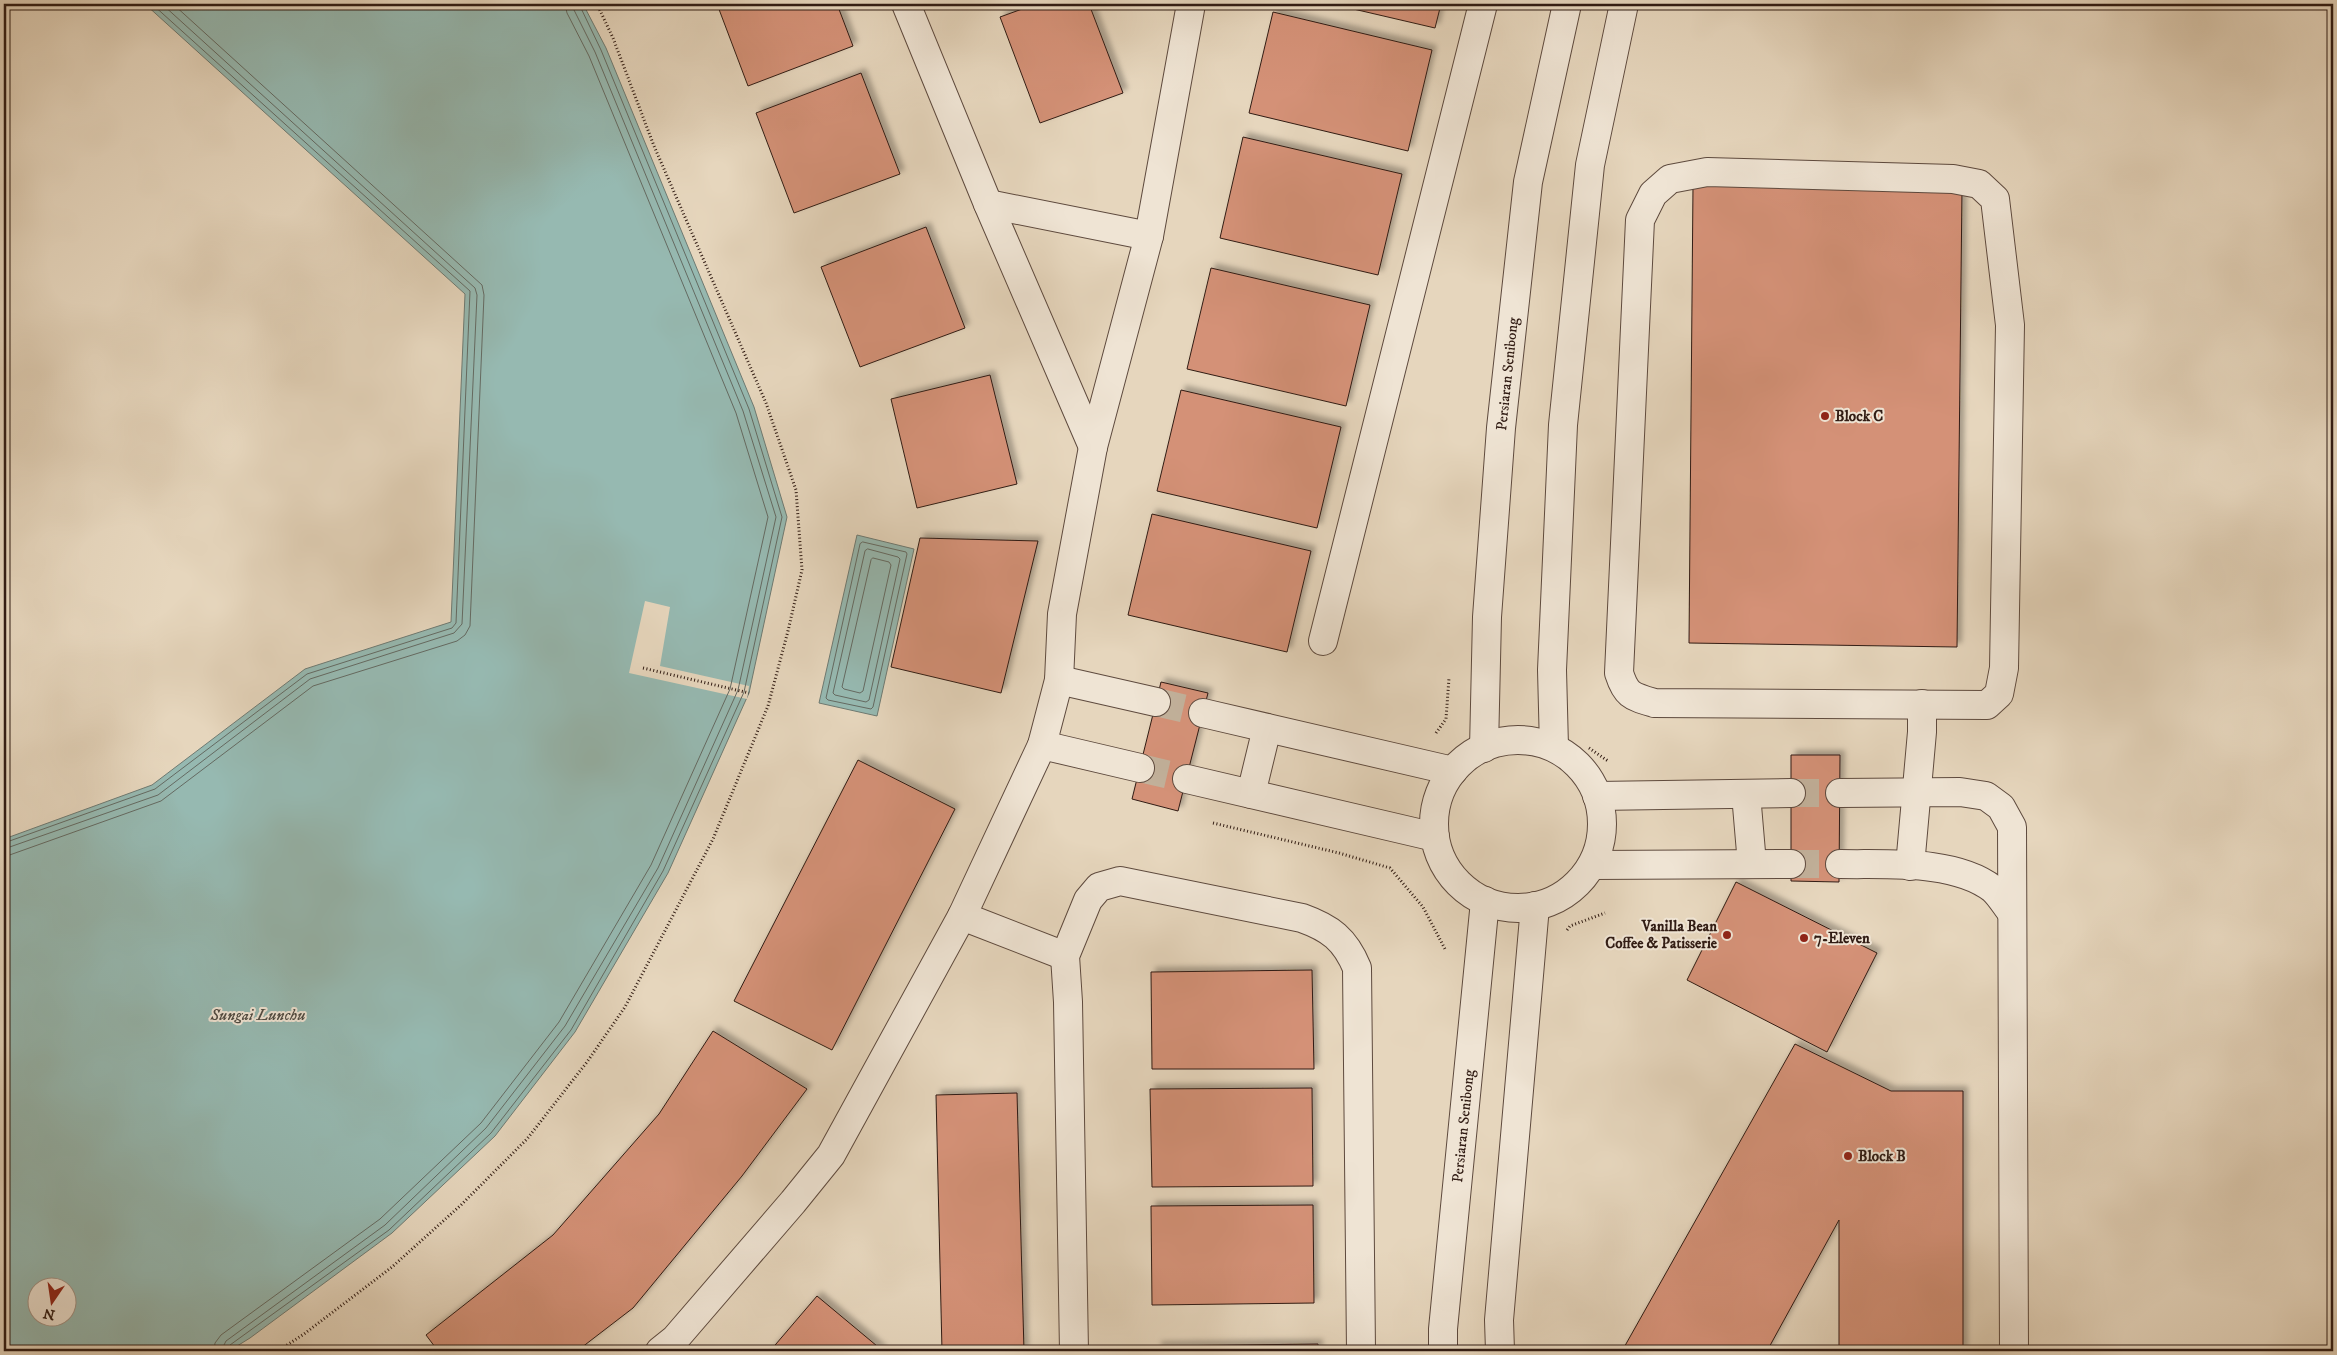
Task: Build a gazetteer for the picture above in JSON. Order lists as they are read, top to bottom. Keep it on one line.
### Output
{"streets":{"street":["Persiaran Senibong"]},"water":["Sungai Lunchu"],"places":["Block C","Vanilla Bean Coffee & Patisserie","7-Eleven","Block B"],"north":"bottom"}
